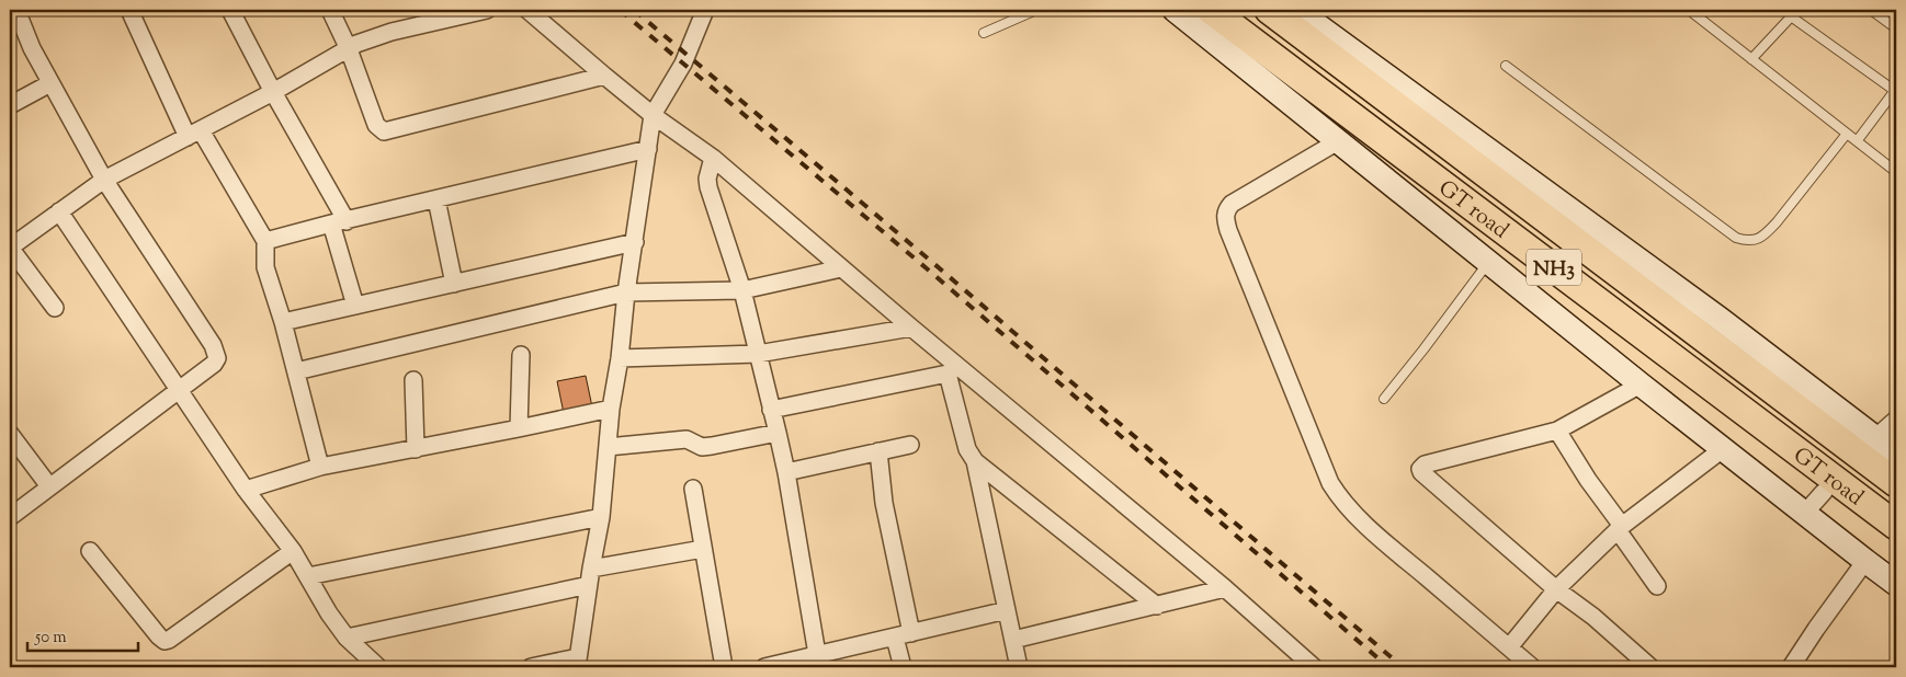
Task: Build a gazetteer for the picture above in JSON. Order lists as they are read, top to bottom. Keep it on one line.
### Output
{"streets":{"highway":["GT road","NH3"]},"scale_bar":"50 m"}
